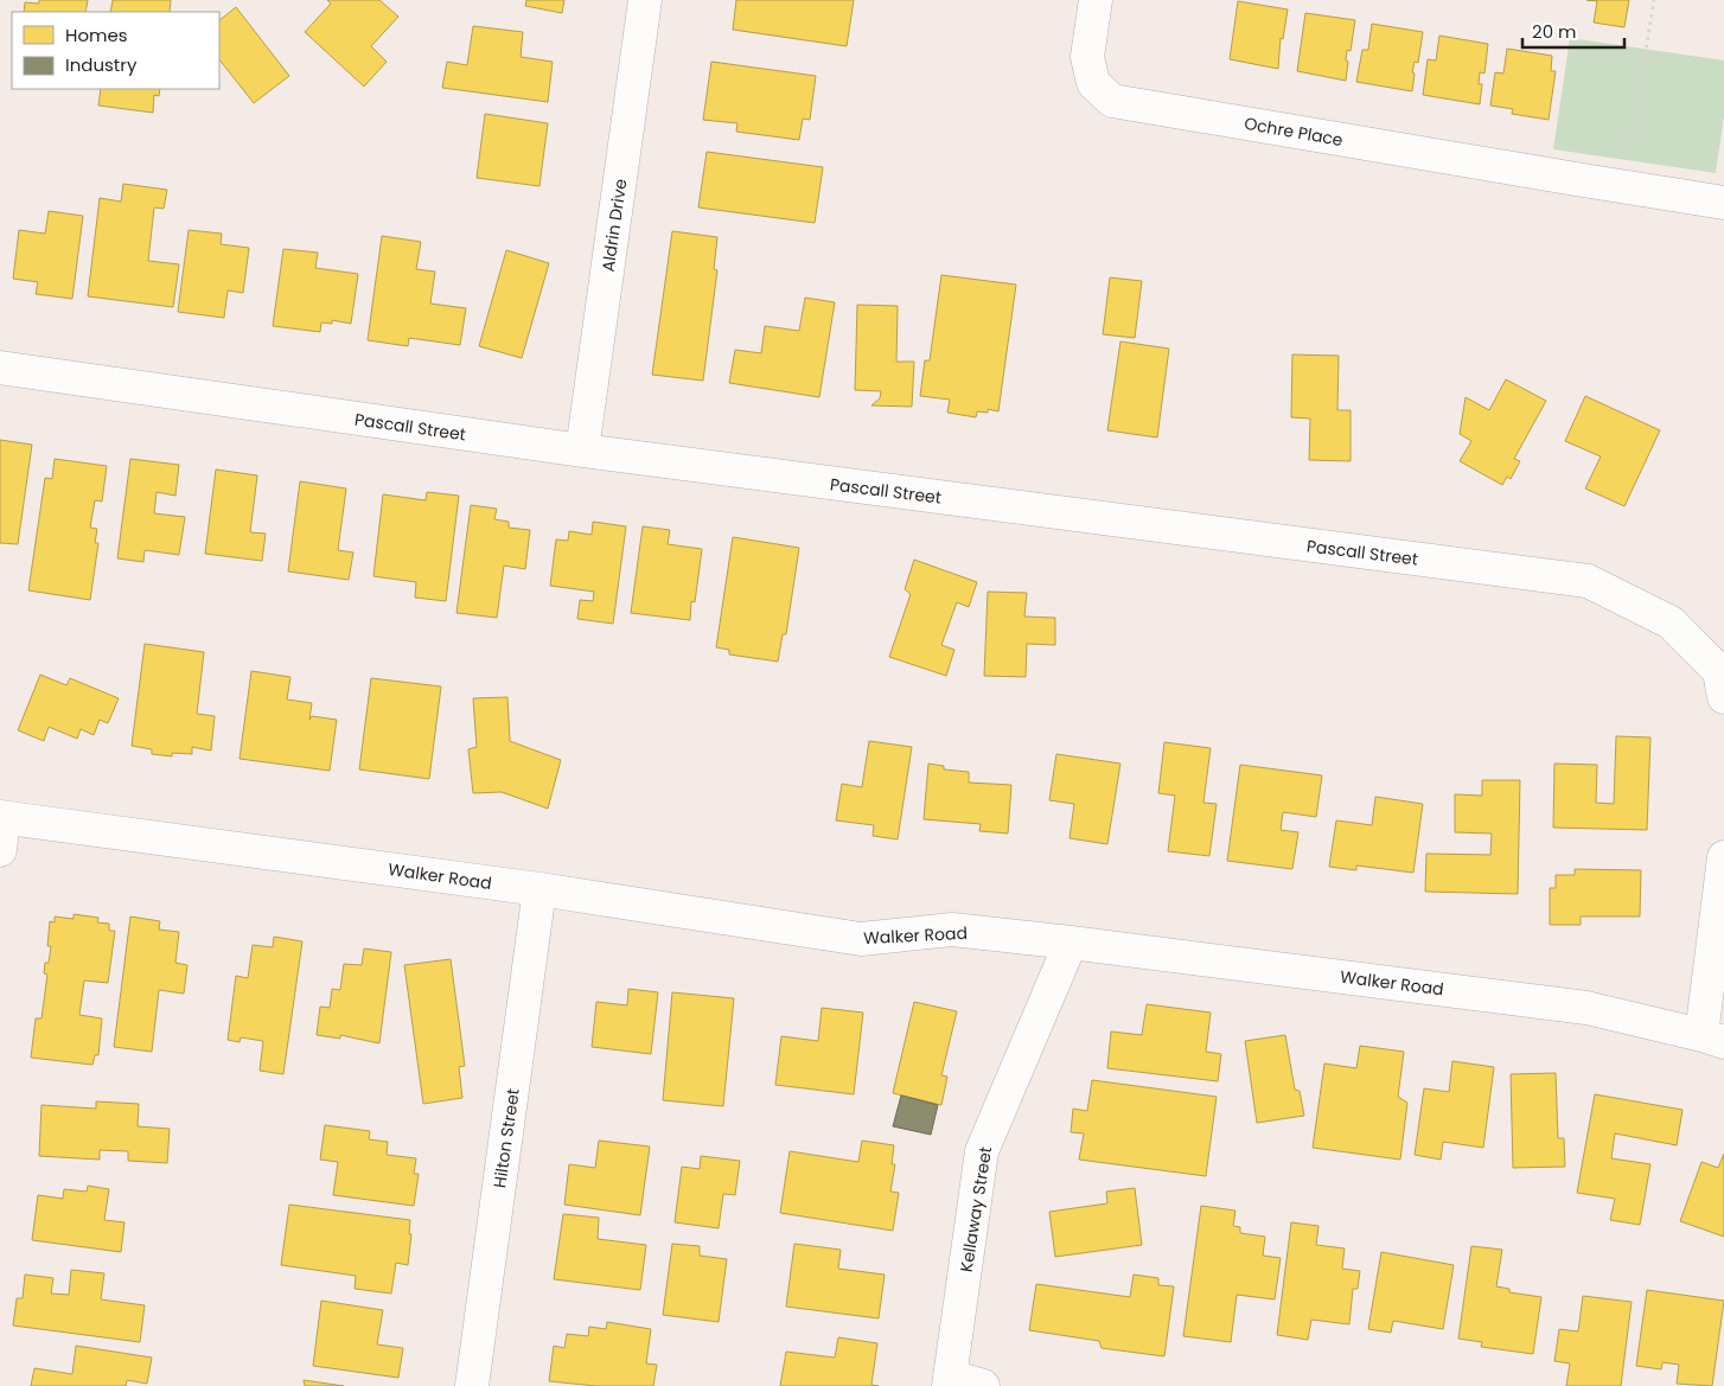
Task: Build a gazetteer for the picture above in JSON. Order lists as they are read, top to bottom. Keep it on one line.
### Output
{"streets":{"street":["Ochre Place","Aldrin Drive","Pascall Street","Walker Road","Hilton Street","Kellaway Street"]},"crossings":[["Aldrin Drive","Pascall Street"],["Walker Road","Hilton Street"],["Walker Road","Kellaway Street"]],"legend":["Homes","Industry"],"scale_bar":"20 m"}
